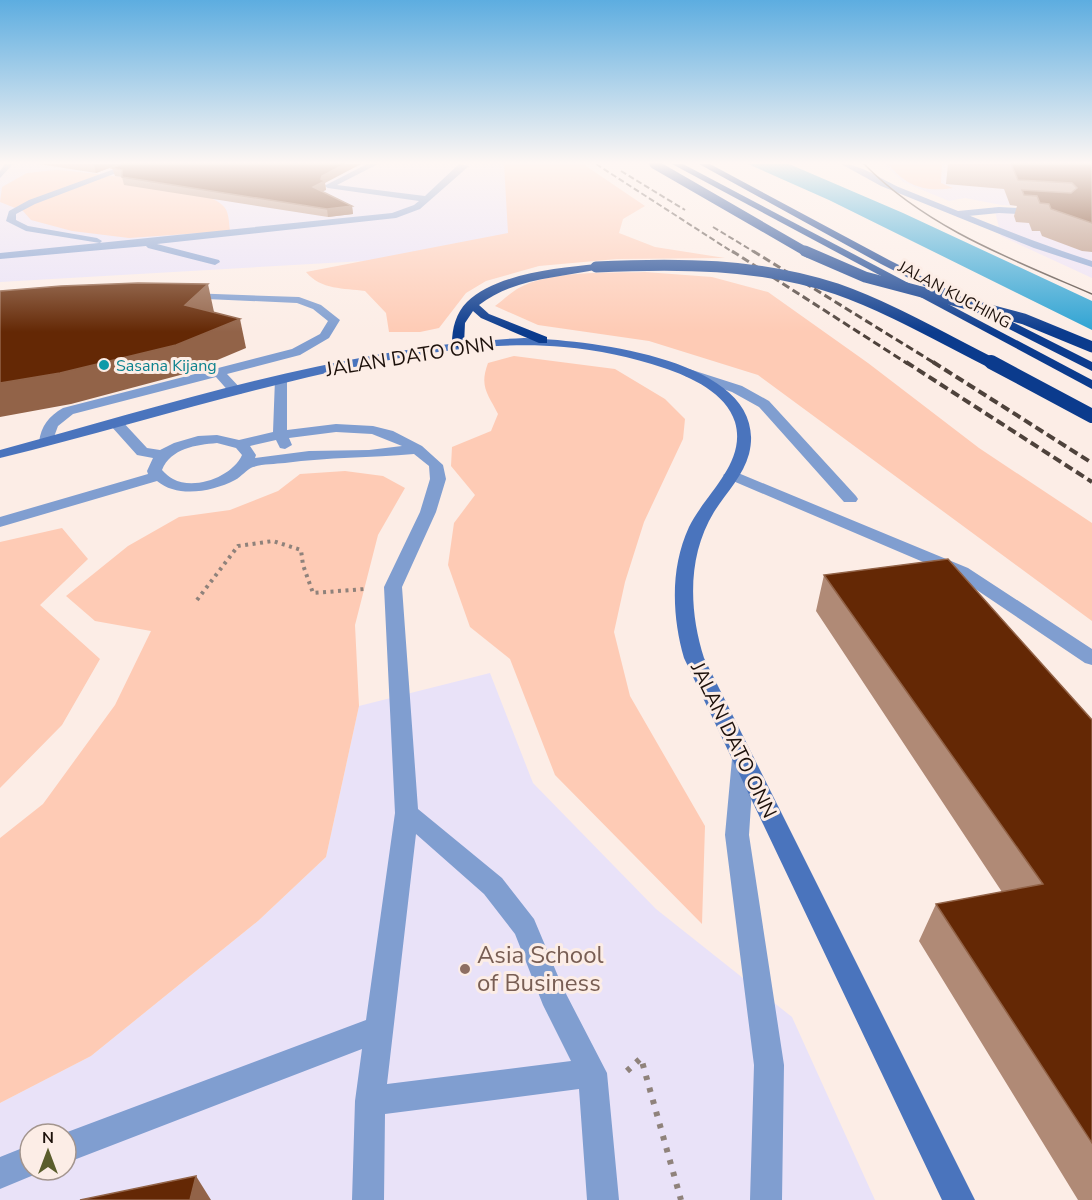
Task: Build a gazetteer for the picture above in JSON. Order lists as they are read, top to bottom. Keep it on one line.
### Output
{"streets":{"highway":["JALAN KUCHING"],"street":["JALAN DATO ONN"]},"places":["Sasana Kijang","Asia School of Business"],"north":"top"}
